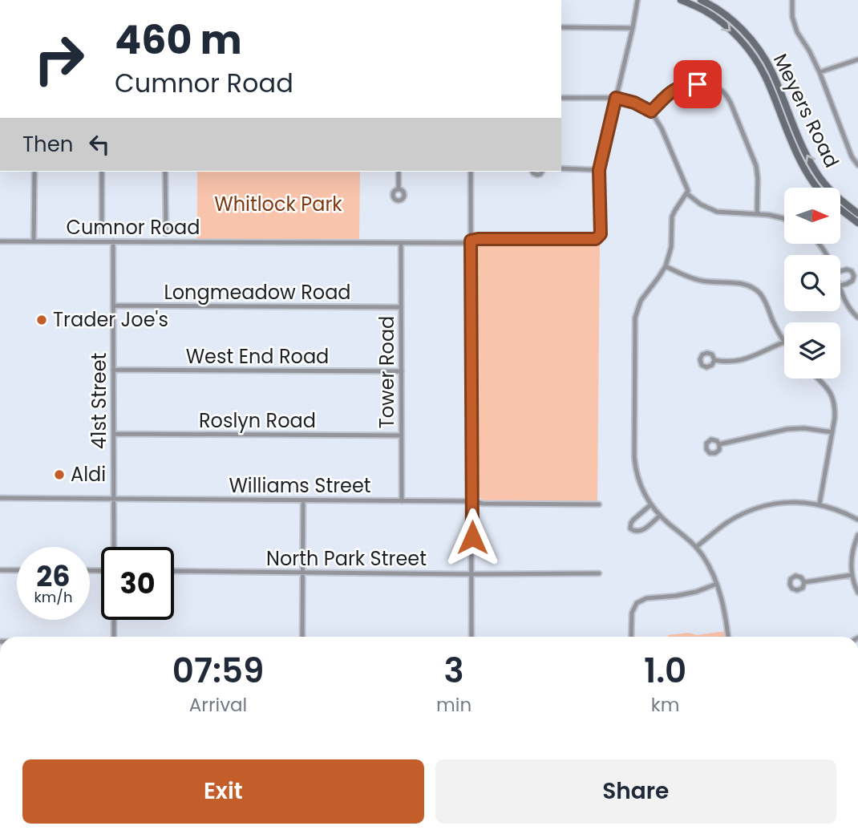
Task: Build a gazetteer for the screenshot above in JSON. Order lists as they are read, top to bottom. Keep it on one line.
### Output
{"streets":{"street":["Meyers Road","Cumnor Road","Longmeadow Road","West End Road","Tower Road","41st Street","Roslyn Road","Williams Street","North Park Street"]},"crossings":[["Cumnor Road","Tower Road"],["Cumnor Road","41st Street"],["Longmeadow Road","Tower Road"],["Longmeadow Road","41st Street"],["West End Road","Tower Road"],["West End Road","41st Street"],["Tower Road","Roslyn Road"],["Tower Road","Williams Street"],["41st Street","Roslyn Road"],["41st Street","Williams Street"]],"parks":["Whitlock Park"],"places":["Trader Joe's","Aldi"],"north":"right","page":{"turn":["460 m","Cumnor Road"],"then":"Then","speed":"26 km/h","limit":"30","eta":["07:59","Arrival","3","min","1.0","km"],"buttons":["Exit","Share"]}}
